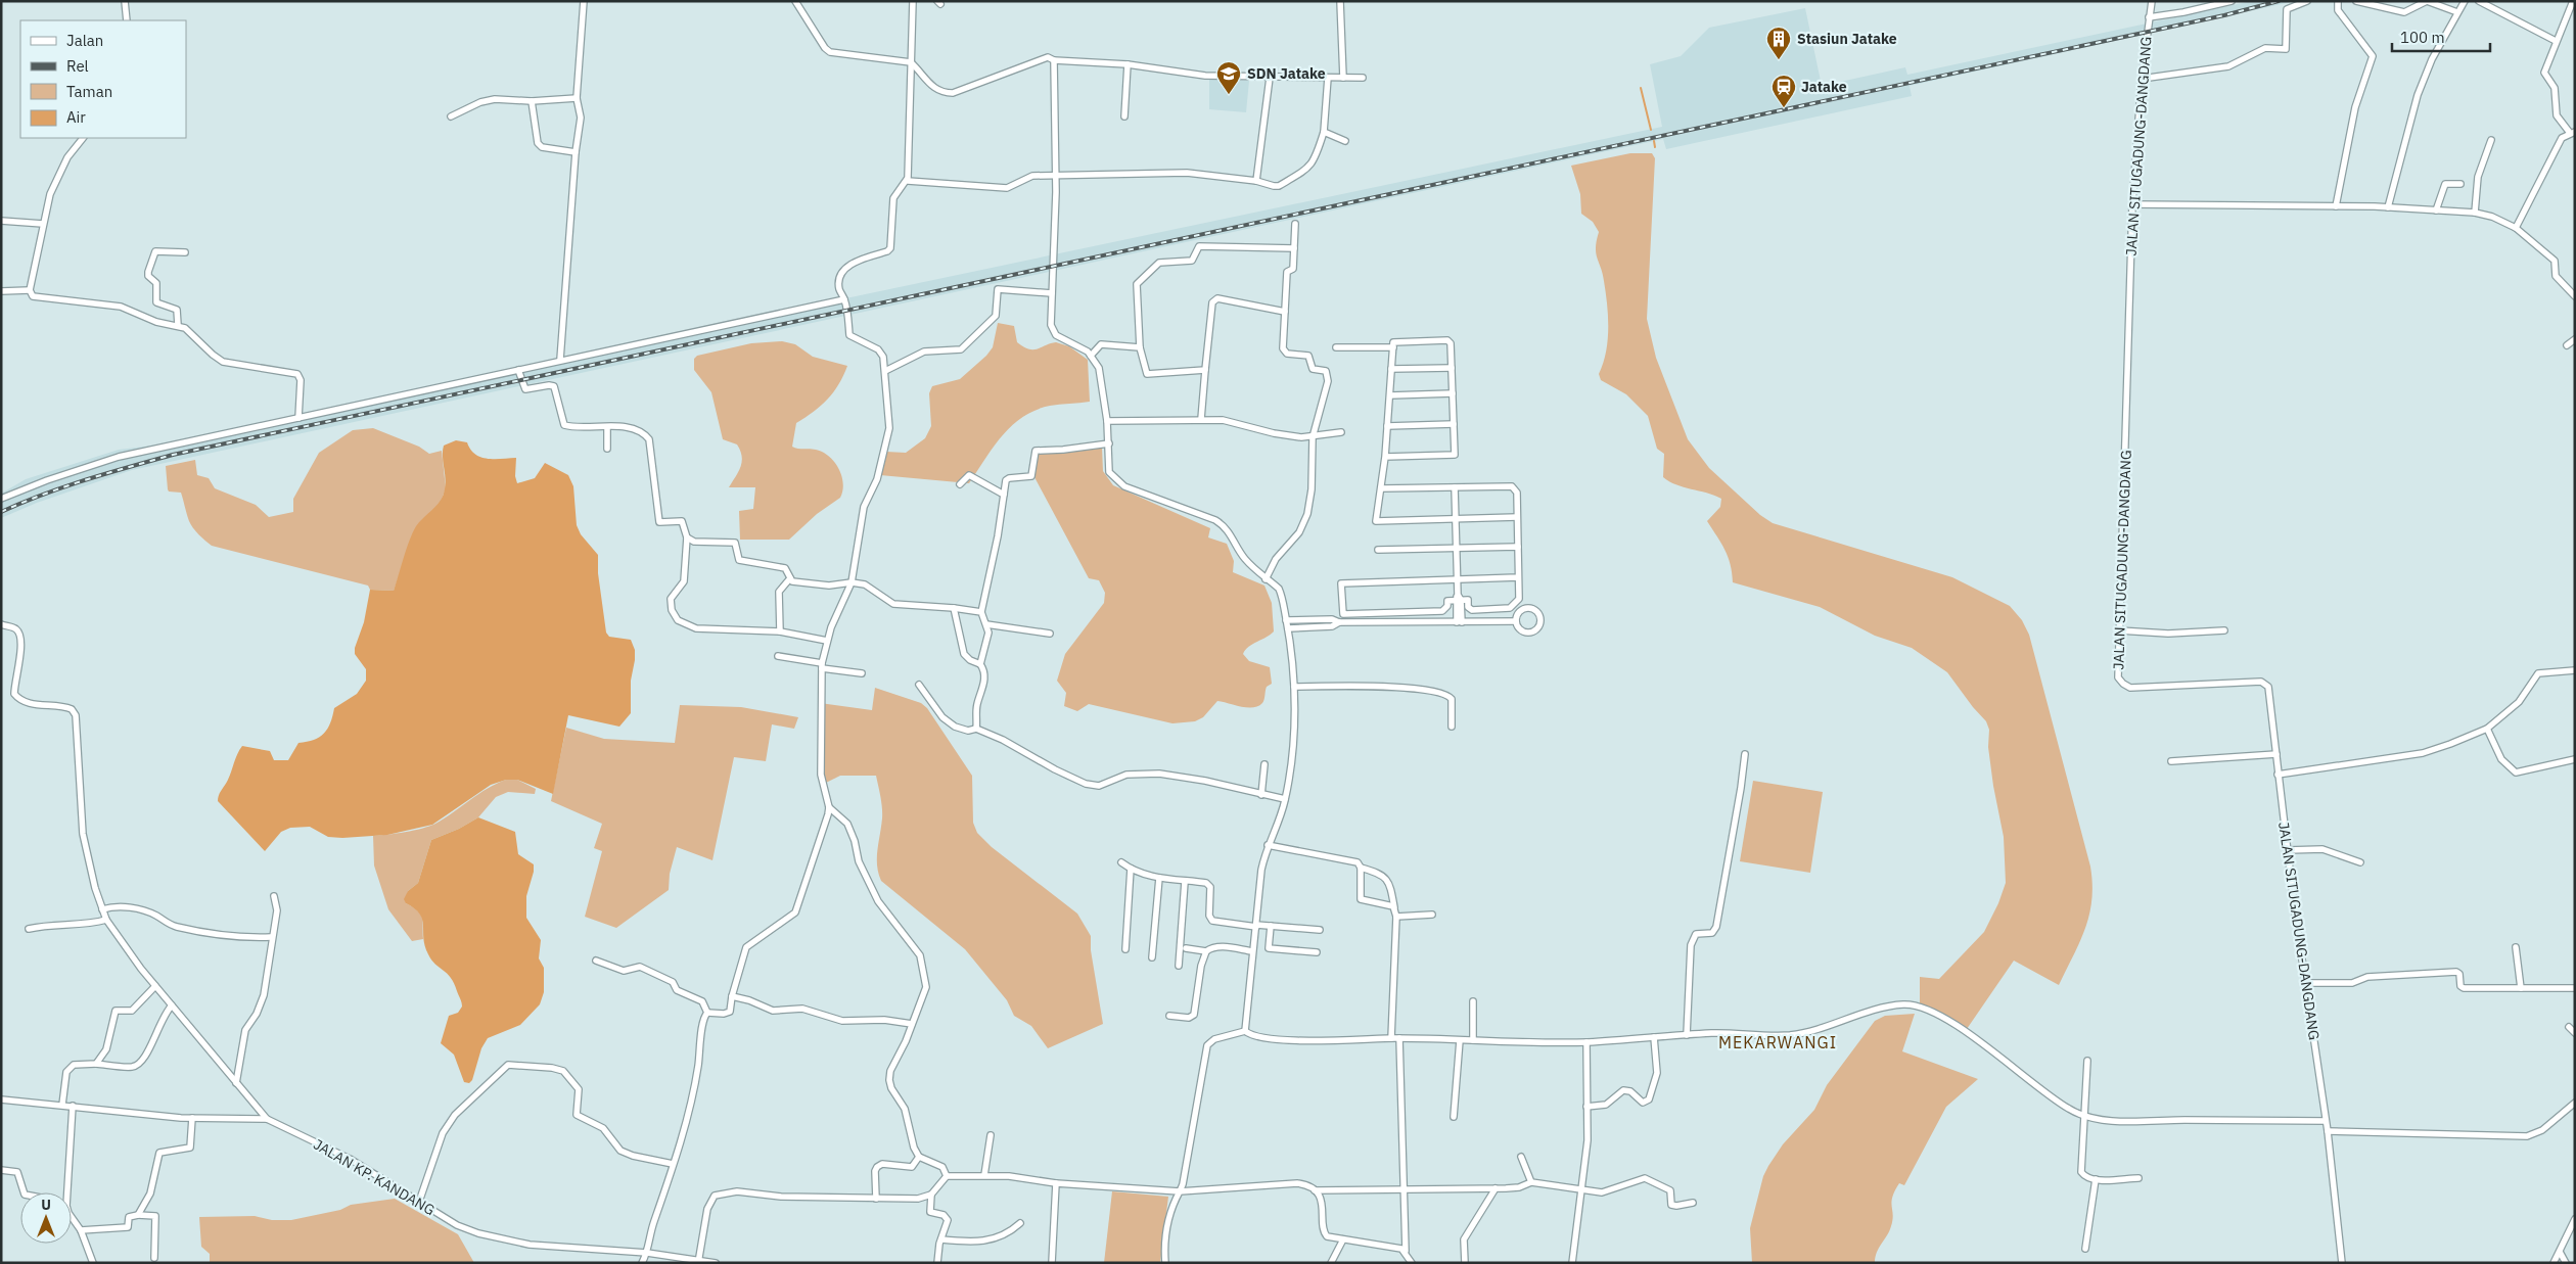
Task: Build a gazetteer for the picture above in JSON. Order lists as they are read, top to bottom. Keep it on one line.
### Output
{"streets":{"street":["JALAN SITUGADUNG-DANGDANG","JALAN KP. KANDANG"]},"districts":["MEKARWANGI"],"places":{"building":["Stasiun Jatake"],"school or university":["SDN Jatake"],"station":["Jatake"]},"legend":["Jalan","Rel","Taman","Air"],"scale_bar":"100 m","north":"top"}
